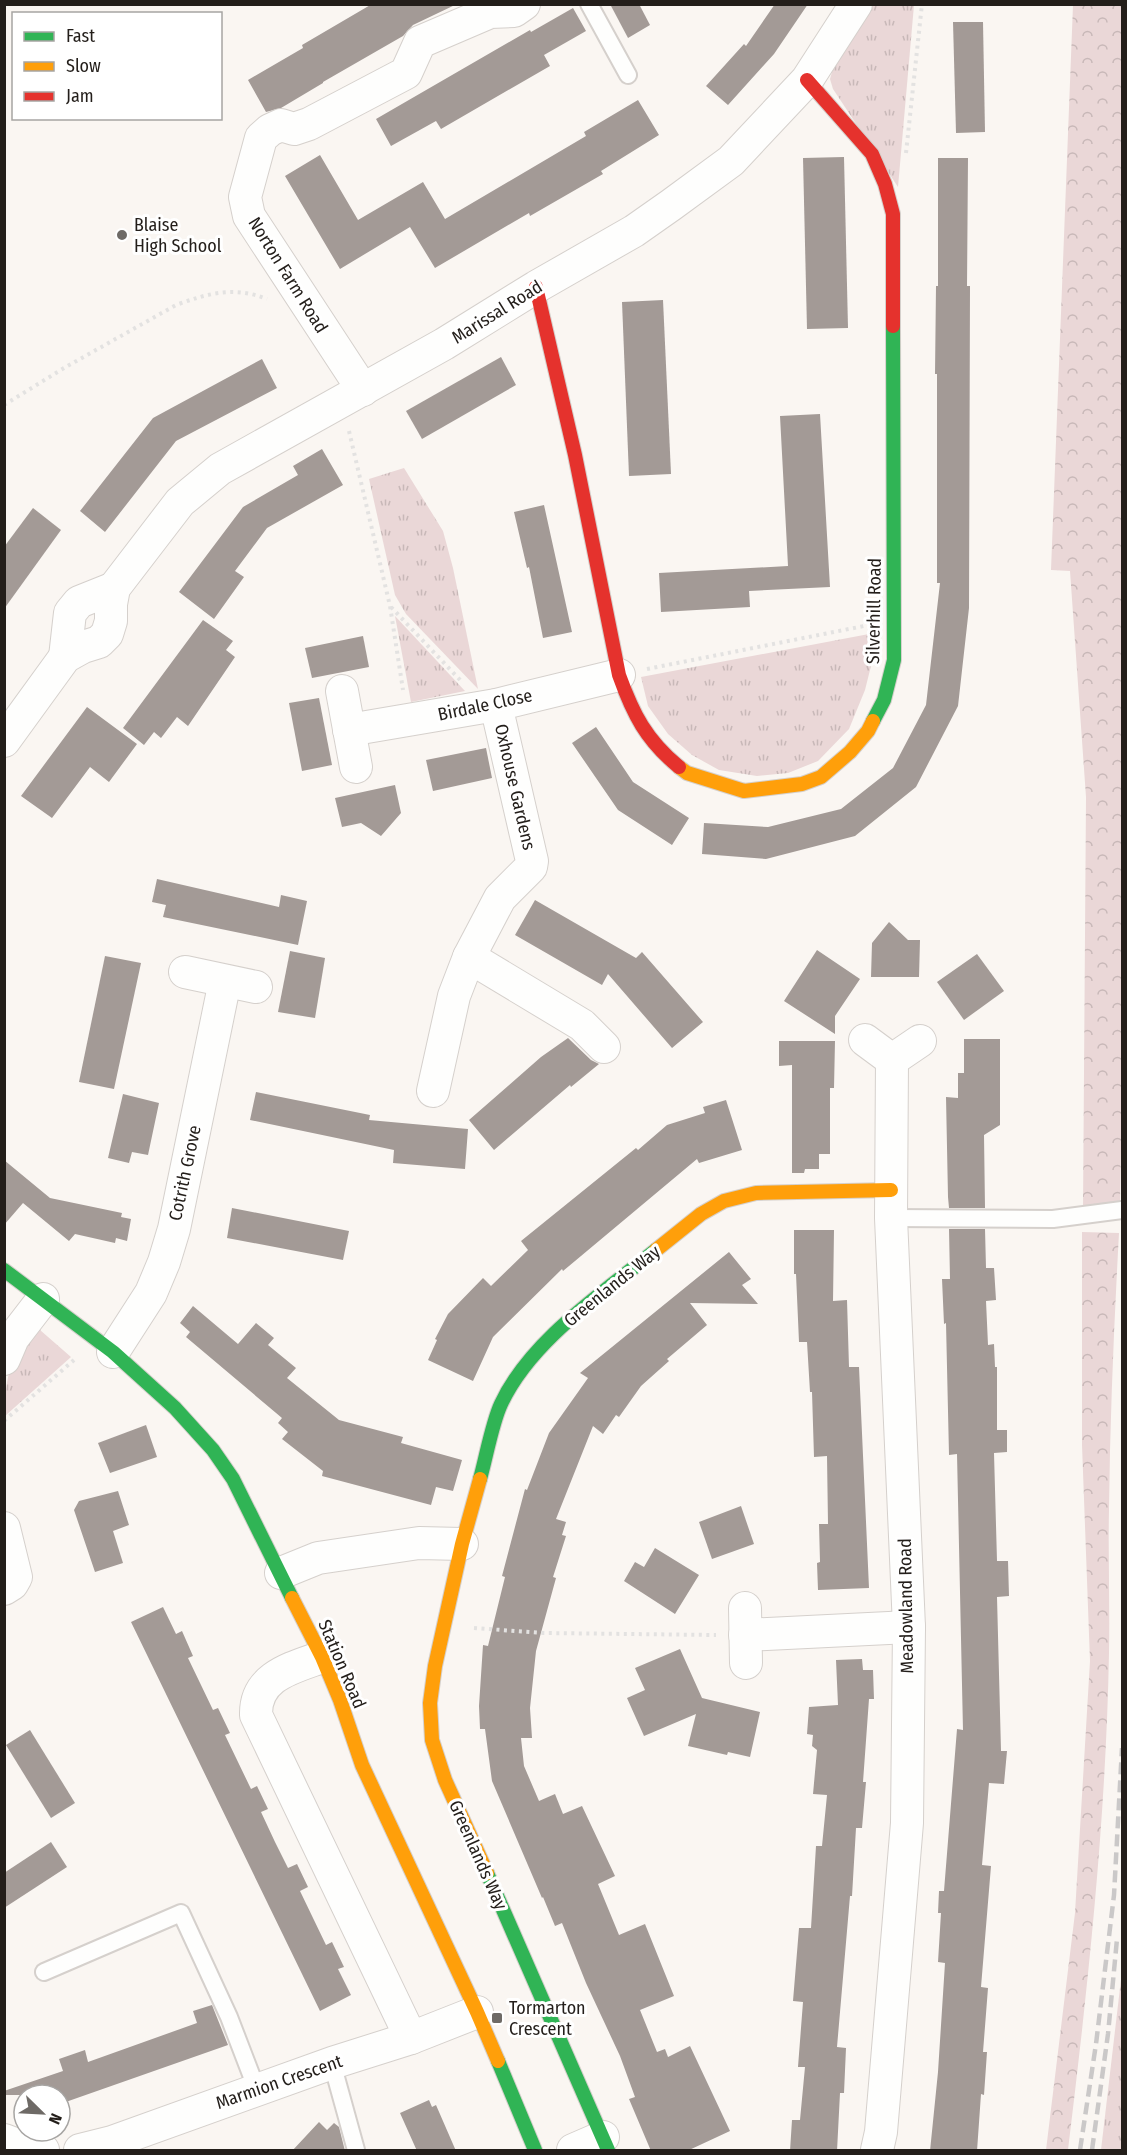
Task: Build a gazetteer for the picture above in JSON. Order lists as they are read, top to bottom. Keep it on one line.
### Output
{"streets":{"street":["Norton Farm Road","Marissal Road","Silverhill Road","Birdale Close","Oxhouse Gardens","Cotrith Grove","Greenlands Way","Meadowland Road","Station Road","Marmion Crescent"]},"crossings":[["Norton Farm Road","Marissal Road"],["Marissal Road","Silverhill Road"],["Silverhill Road","Birdale Close"],["Birdale Close","Oxhouse Gardens"],["Cotrith Grove","Station Road"],["Greenlands Way","Meadowland Road"],["Station Road","Marmion Crescent"]],"places":{"other":["Blaise High School"],"transit":["Tormarton Crescent"]},"legend":["Fast","Slow","Jam"],"north":"bottom right"}
